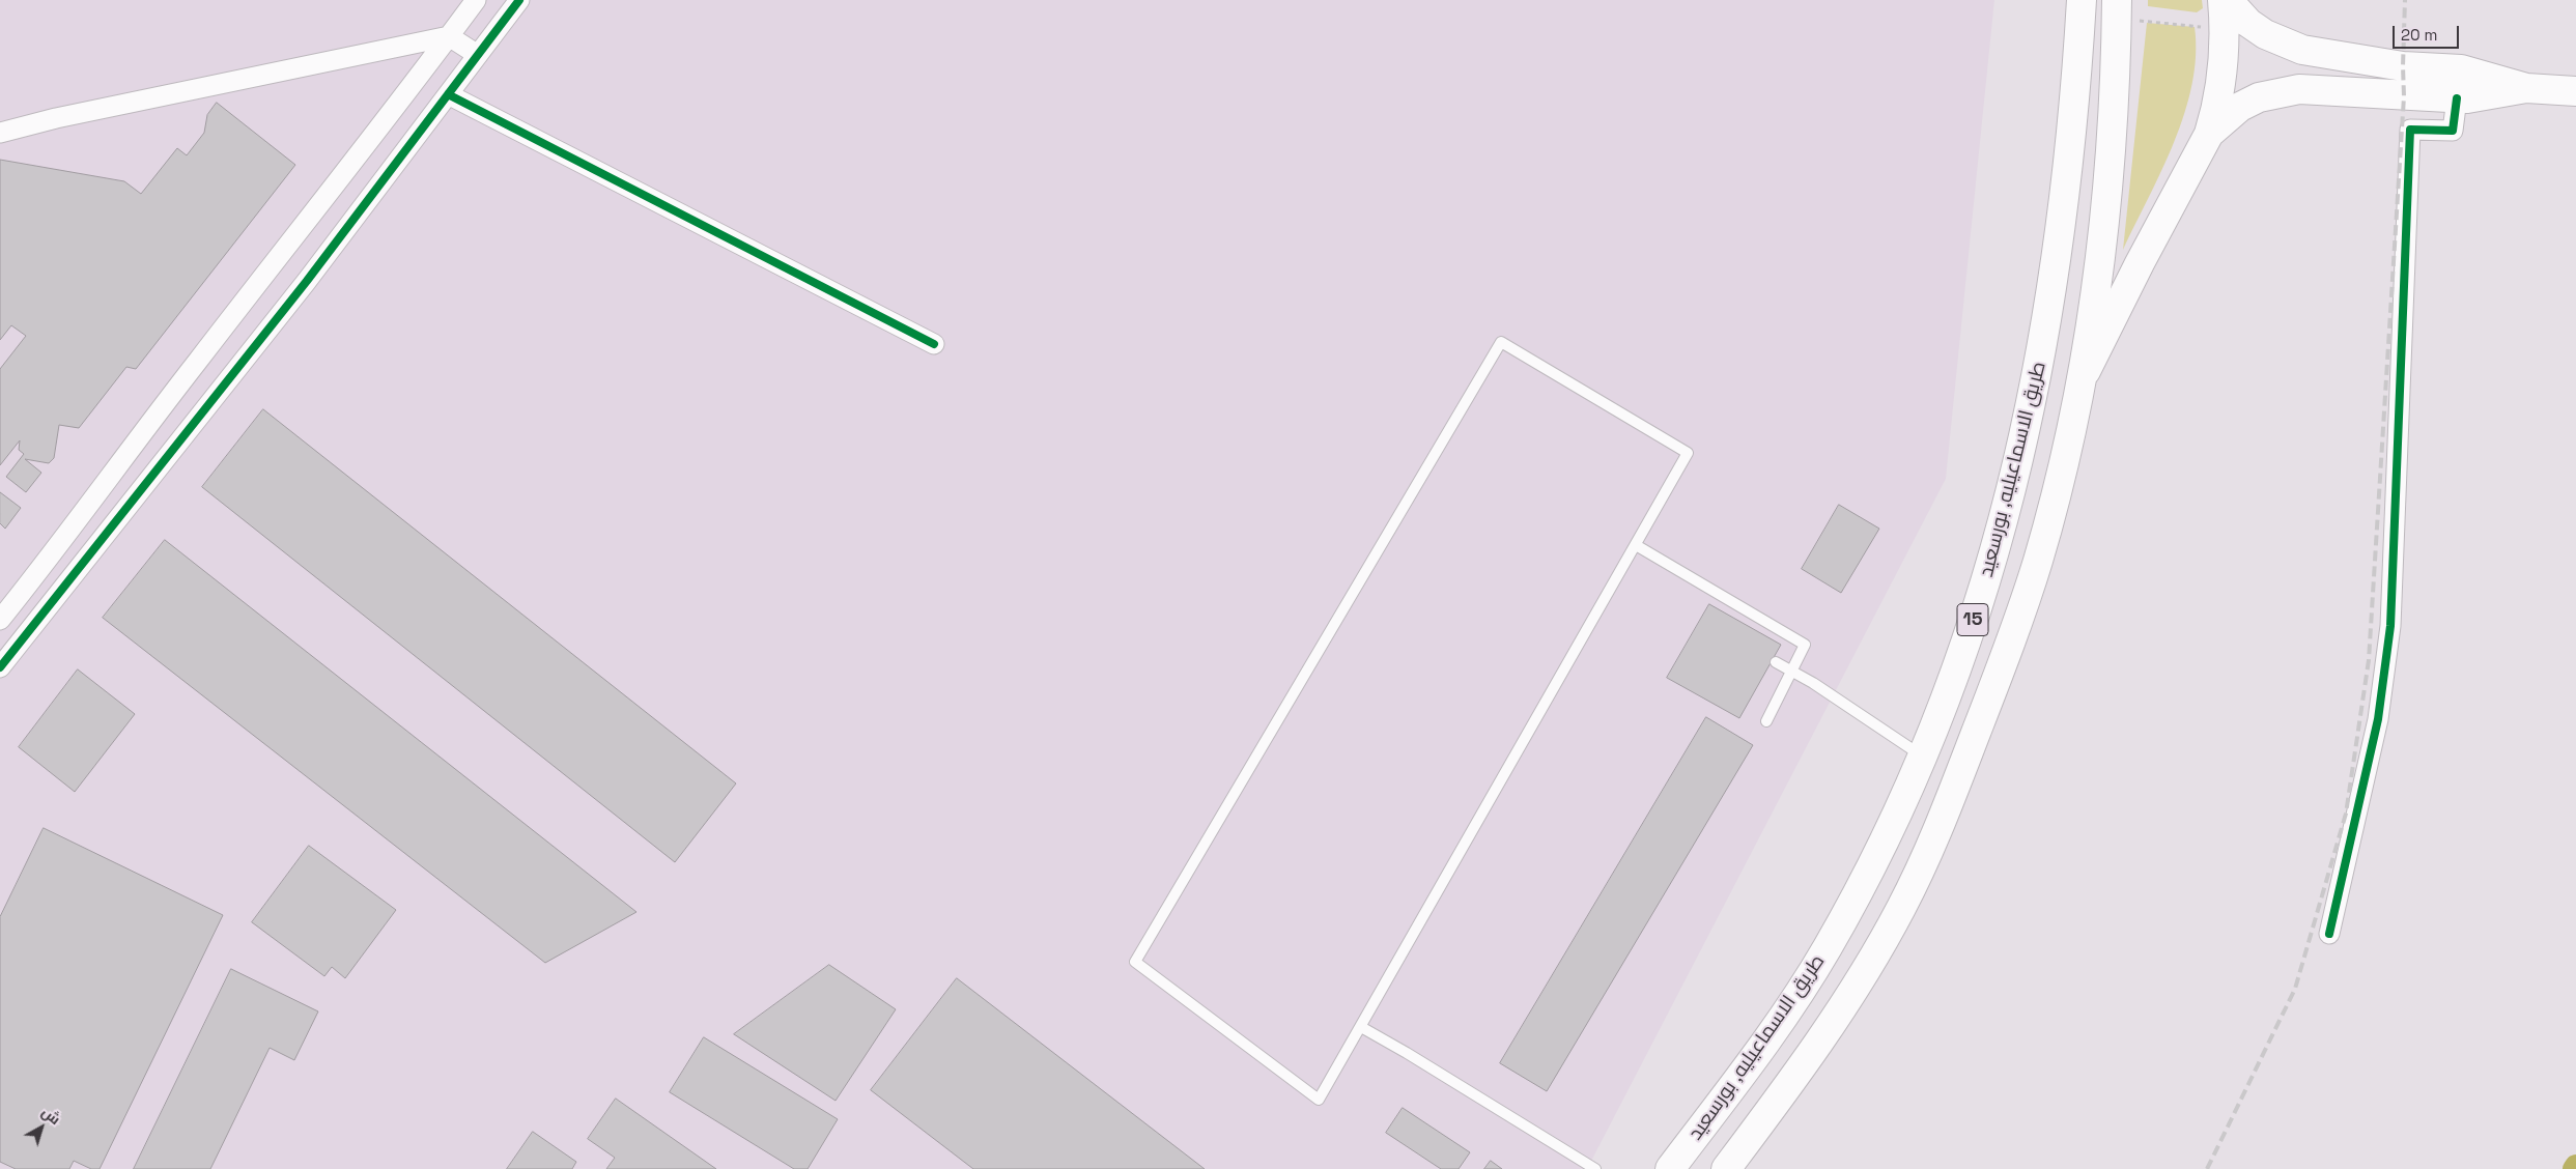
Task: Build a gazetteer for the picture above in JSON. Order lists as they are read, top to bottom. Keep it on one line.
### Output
{"streets":{"main road":["طريق الاسماعيليه, بورسعيد","15"]},"scale_bar":"20 m","north":"top right"}
